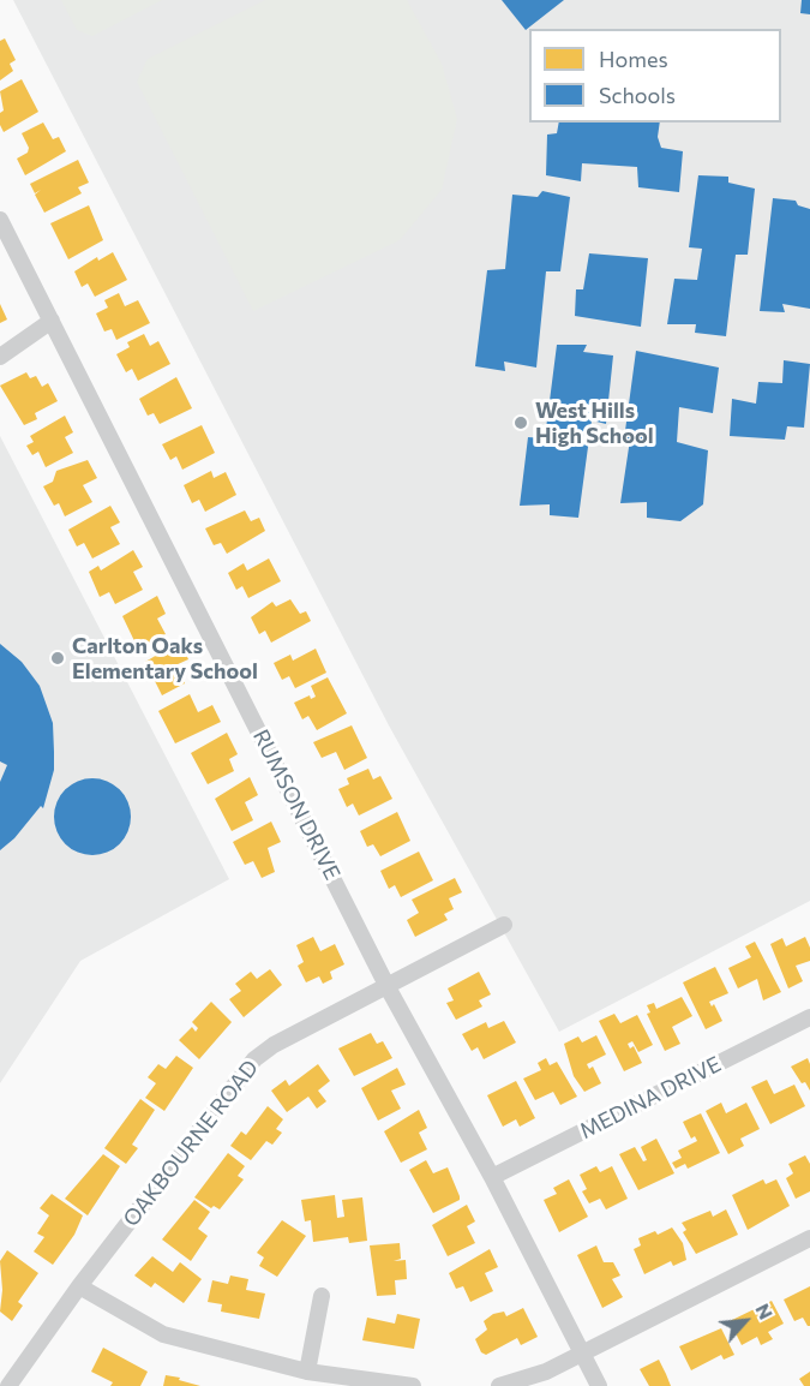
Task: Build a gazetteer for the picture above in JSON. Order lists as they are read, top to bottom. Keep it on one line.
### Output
{"streets":{"street":["RUMSON DRIVE","MEDINA DRIVE","OAKBOURNE ROAD"]},"crossings":[["RUMSON DRIVE","MEDINA DRIVE"],["RUMSON DRIVE","OAKBOURNE ROAD"]],"places":["West Hills High School","Carlton Oaks Elementary School"],"legend":["Homes","Schools"],"north":"top right"}
